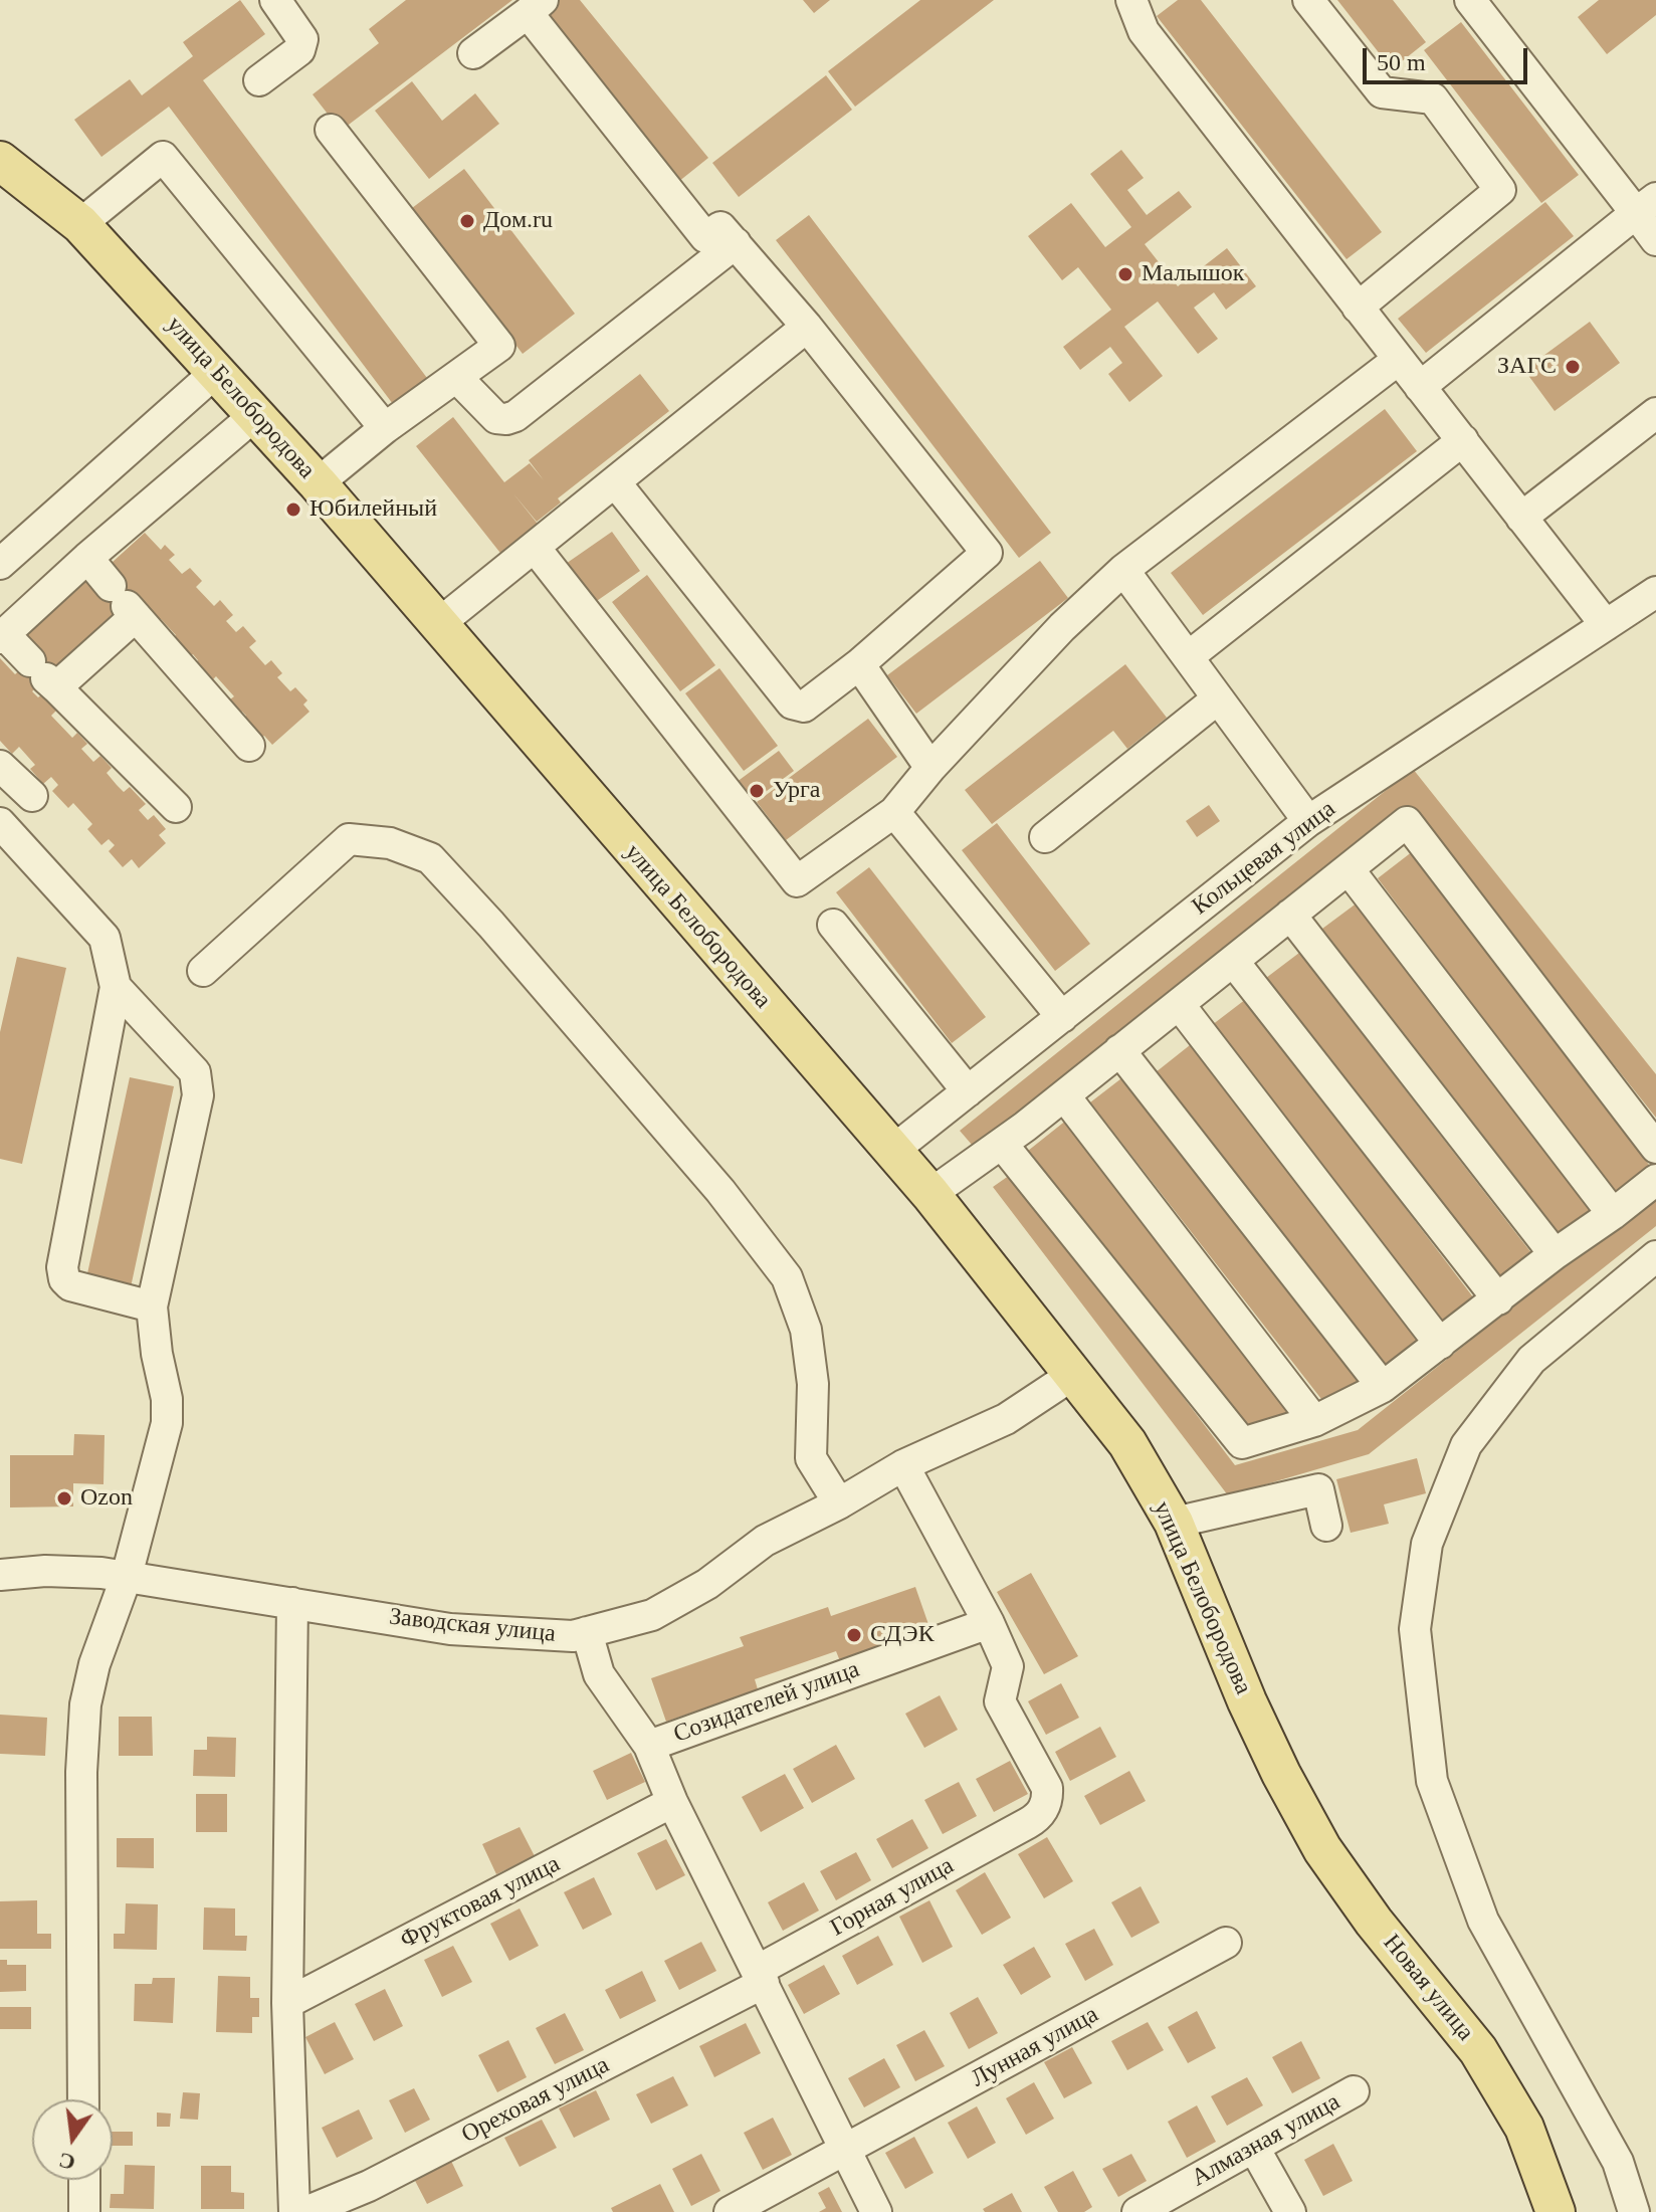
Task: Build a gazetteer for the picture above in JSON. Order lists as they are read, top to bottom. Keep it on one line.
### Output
{"streets":{"main road":["улица Белобородова","Новая улица"],"street":["Кольцевая улица","Заводская улица","Созидателей улица","Горная улица","Фруктовая улица","Лунная улица","Ореховая улица","Алмазная улица"]},"crossings":[["улица Белобородова","Кольцевая улица"],["улица Белобородова","Заводская улица"],["улица Белобородова","Новая улица"],["Созидателей улица","Горная улица"],["Горная улица","Ореховая улица"]],"places":["Дом.ru","Малышок","ЗАГС","Юбилейный","Урга","Ozon","СДЭК"],"scale_bar":"50 m","north":"bottom"}
